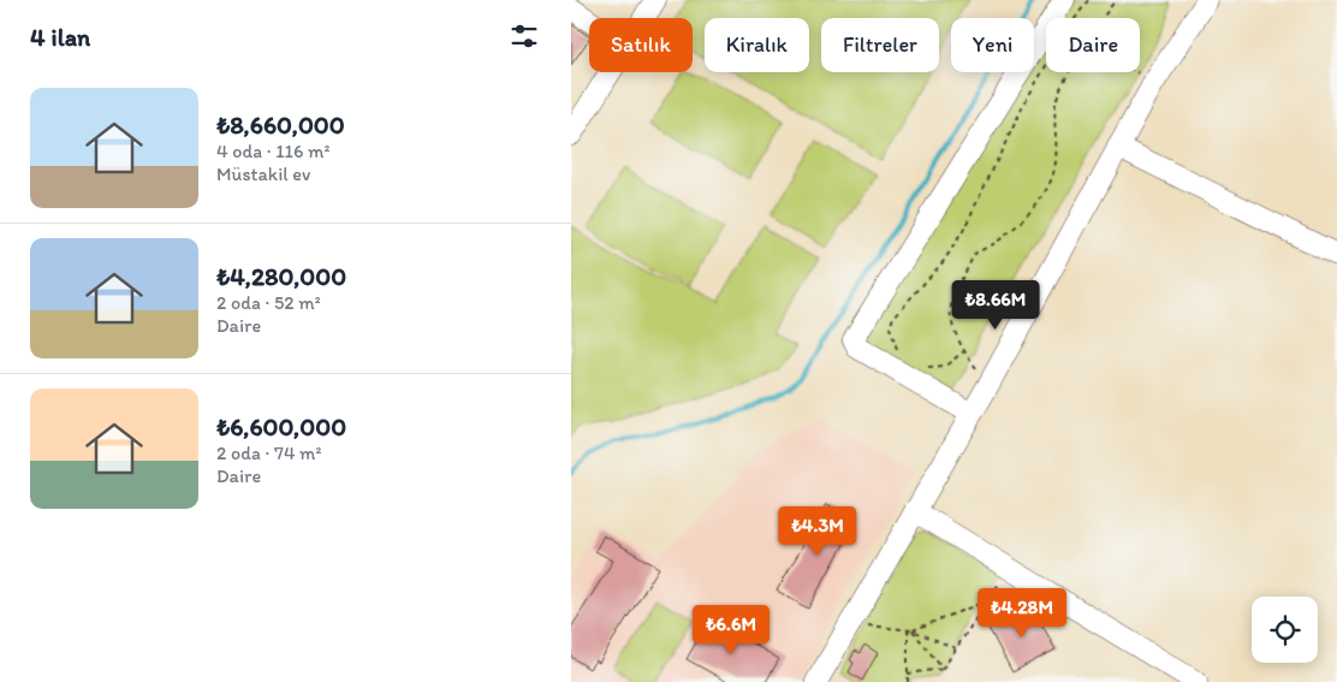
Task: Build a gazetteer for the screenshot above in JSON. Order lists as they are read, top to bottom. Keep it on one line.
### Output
{"page":{"heading":"4 ilan","chip":["Satılık","Kiralık","Filtreler","Yeni","Daire"],"list":[{"name":"₺8,660,000","note":"4 oda · 116 m² · Müstakil ev"},{"name":"₺4,280,000","note":"2 oda · 52 m² · Daire"},{"name":"₺6,600,000","note":"2 oda · 74 m² · Daire"}],"price":["₺8.66M","₺4.3M","₺4.28M","₺6.6M"]}}
